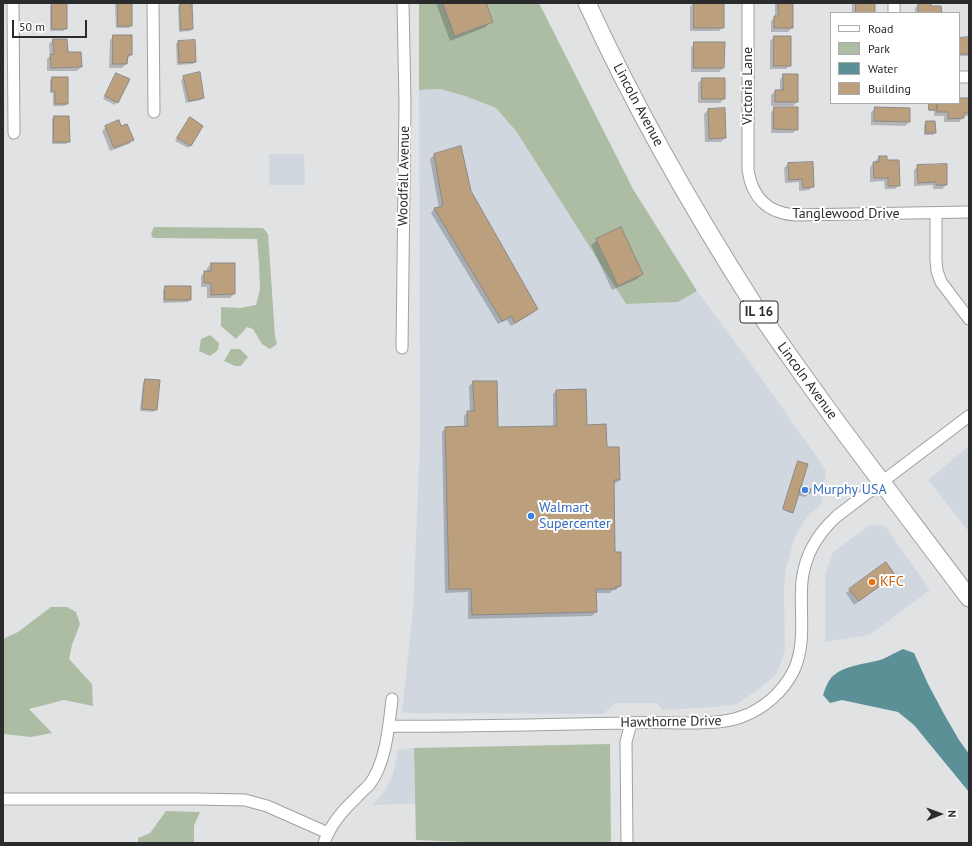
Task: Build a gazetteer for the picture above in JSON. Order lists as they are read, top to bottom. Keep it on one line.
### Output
{"streets":{"main road":["Lincoln Avenue","IL 16"],"street":["Victoria Lane","Woodfall Avenue","Tanglewood Drive","Hawthorne Drive"]},"crossings":[["Victoria Lane","Tanglewood Drive"],["Lincoln Avenue","Hawthorne Drive"]],"places":["Murphy USA","Walmart Supercenter","KFC"],"legend":["Road","Park","Water","Building"],"scale_bar":"50 m","north":"right"}
